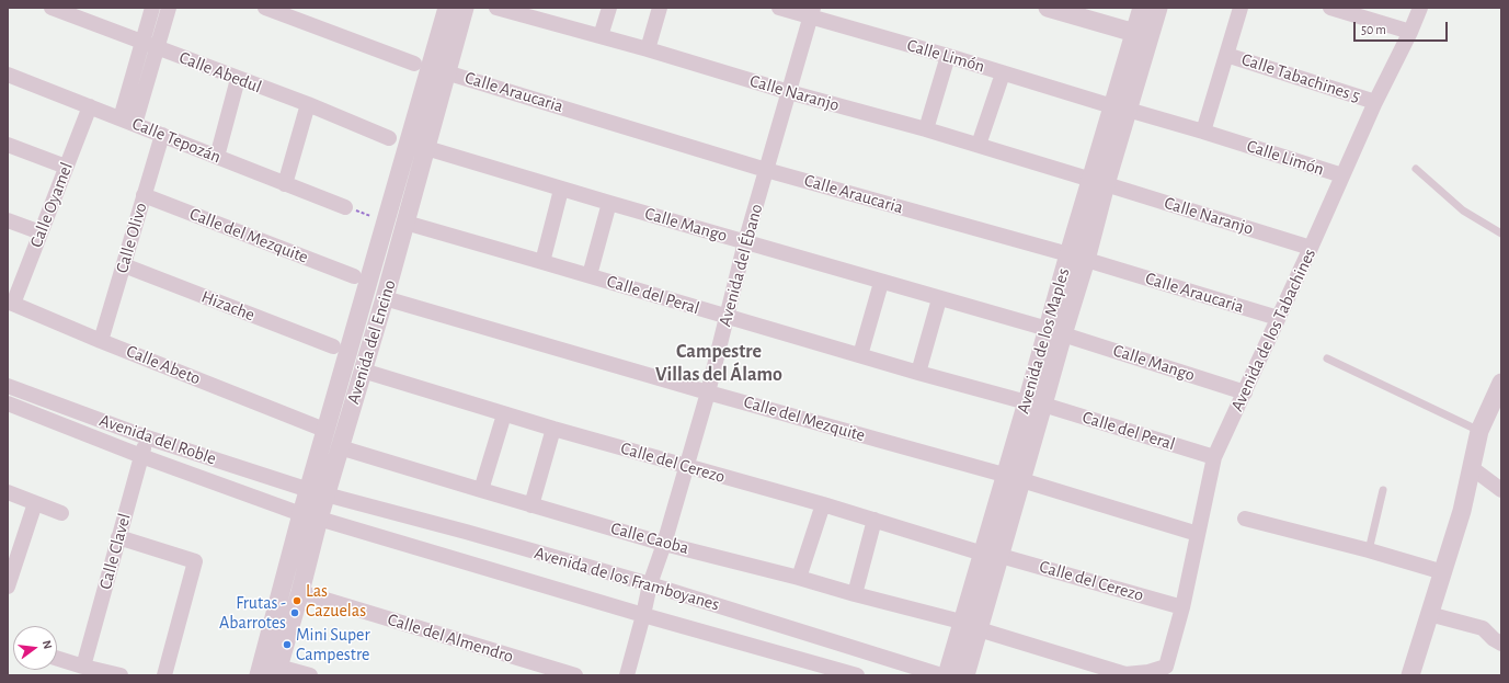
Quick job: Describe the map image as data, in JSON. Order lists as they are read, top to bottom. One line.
{"streets":{"street":["Calle Limón","Calle Abedul","Calle Tabachines 5","Calle Araucaria","Calle Naranjo","Calle Tepozán","Calle Oyamel","Calle Mango","Calle del Mezquite","Calle Olivo","Avenida del Ébano","Calle del Peral","Hizache","Avenida de los Tabachines","Avenida de los Maples","Avenida del Encino","Calle Abeto","Avenida del Roble","Calle del Cerezo","Calle Caoba","Calle Clavel","Avenida de los Framboyanes","Calle del Almendro"]},"crossings":[["Calle Limón","Avenida del Ébano"],["Calle Limón","Avenida de los Tabachines"],["Calle Limón","Avenida de los Maples"],["Calle Tabachines 5","Avenida de los Tabachines"],["Calle Araucaria","Avenida del Ébano"],["Calle Araucaria","Avenida de los Tabachines"],["Calle Araucaria","Avenida de los Maples"],["Calle Araucaria","Avenida del Encino"],["Calle Naranjo","Avenida del Ébano"],["Calle Naranjo","Avenida de los Tabachines"],["Calle Naranjo","Avenida de los Maples"],["Calle Tepozán","Calle Oyamel"],["Calle Tepozán","Calle Olivo"],["Calle Oyamel","Calle Abeto"],["Calle Mango","Avenida del Ébano"],["Calle Mango","Avenida de los Tabachines"],["Calle Mango","Avenida de los Maples"],["Calle Mango","Avenida del Encino"],["Calle del Mezquite","Calle Olivo"],["Calle del Mezquite","Avenida del Ébano"],["Calle del Mezquite","Avenida de los Tabachines"],["Calle del Mezquite","Avenida de los Maples"],["Calle del Mezquite","Avenida del Encino"],["Calle Olivo","Hizache"],["Calle Olivo","Calle Abeto"],["Avenida del Ébano","Calle del Peral"],["Avenida del Ébano","Calle del Cerezo"],["Avenida del Ébano","Calle Caoba"],["Avenida del Ébano","Avenida de los Framboyanes"],["Calle del Peral","Avenida de los Tabachines"],["Calle del Peral","Avenida de los Maples"],["Calle del Peral","Avenida del Encino"],["Avenida de los Tabachines","Calle del Cerezo"],["Avenida de los Tabachines","Calle Caoba"],["Avenida de los Maples","Calle del Cerezo"],["Avenida de los Maples","Calle Caoba"],["Avenida del Encino","Avenida del Roble"],["Avenida del Encino","Calle del Cerezo"],["Avenida del Encino","Calle Caoba"],["Avenida del Encino","Avenida de los Framboyanes"],["Avenida del Encino","Calle del Almendro"],["Avenida del Roble","Calle Clavel"],["Avenida del Roble","Avenida de los Framboyanes"]],"districts":["Campestre Villas del Álamo"],"places":["Las Cazuelas","Frutas - Abarrotes","Mini Super Campestre"],"scale_bar":"50 m","north":"right"}
